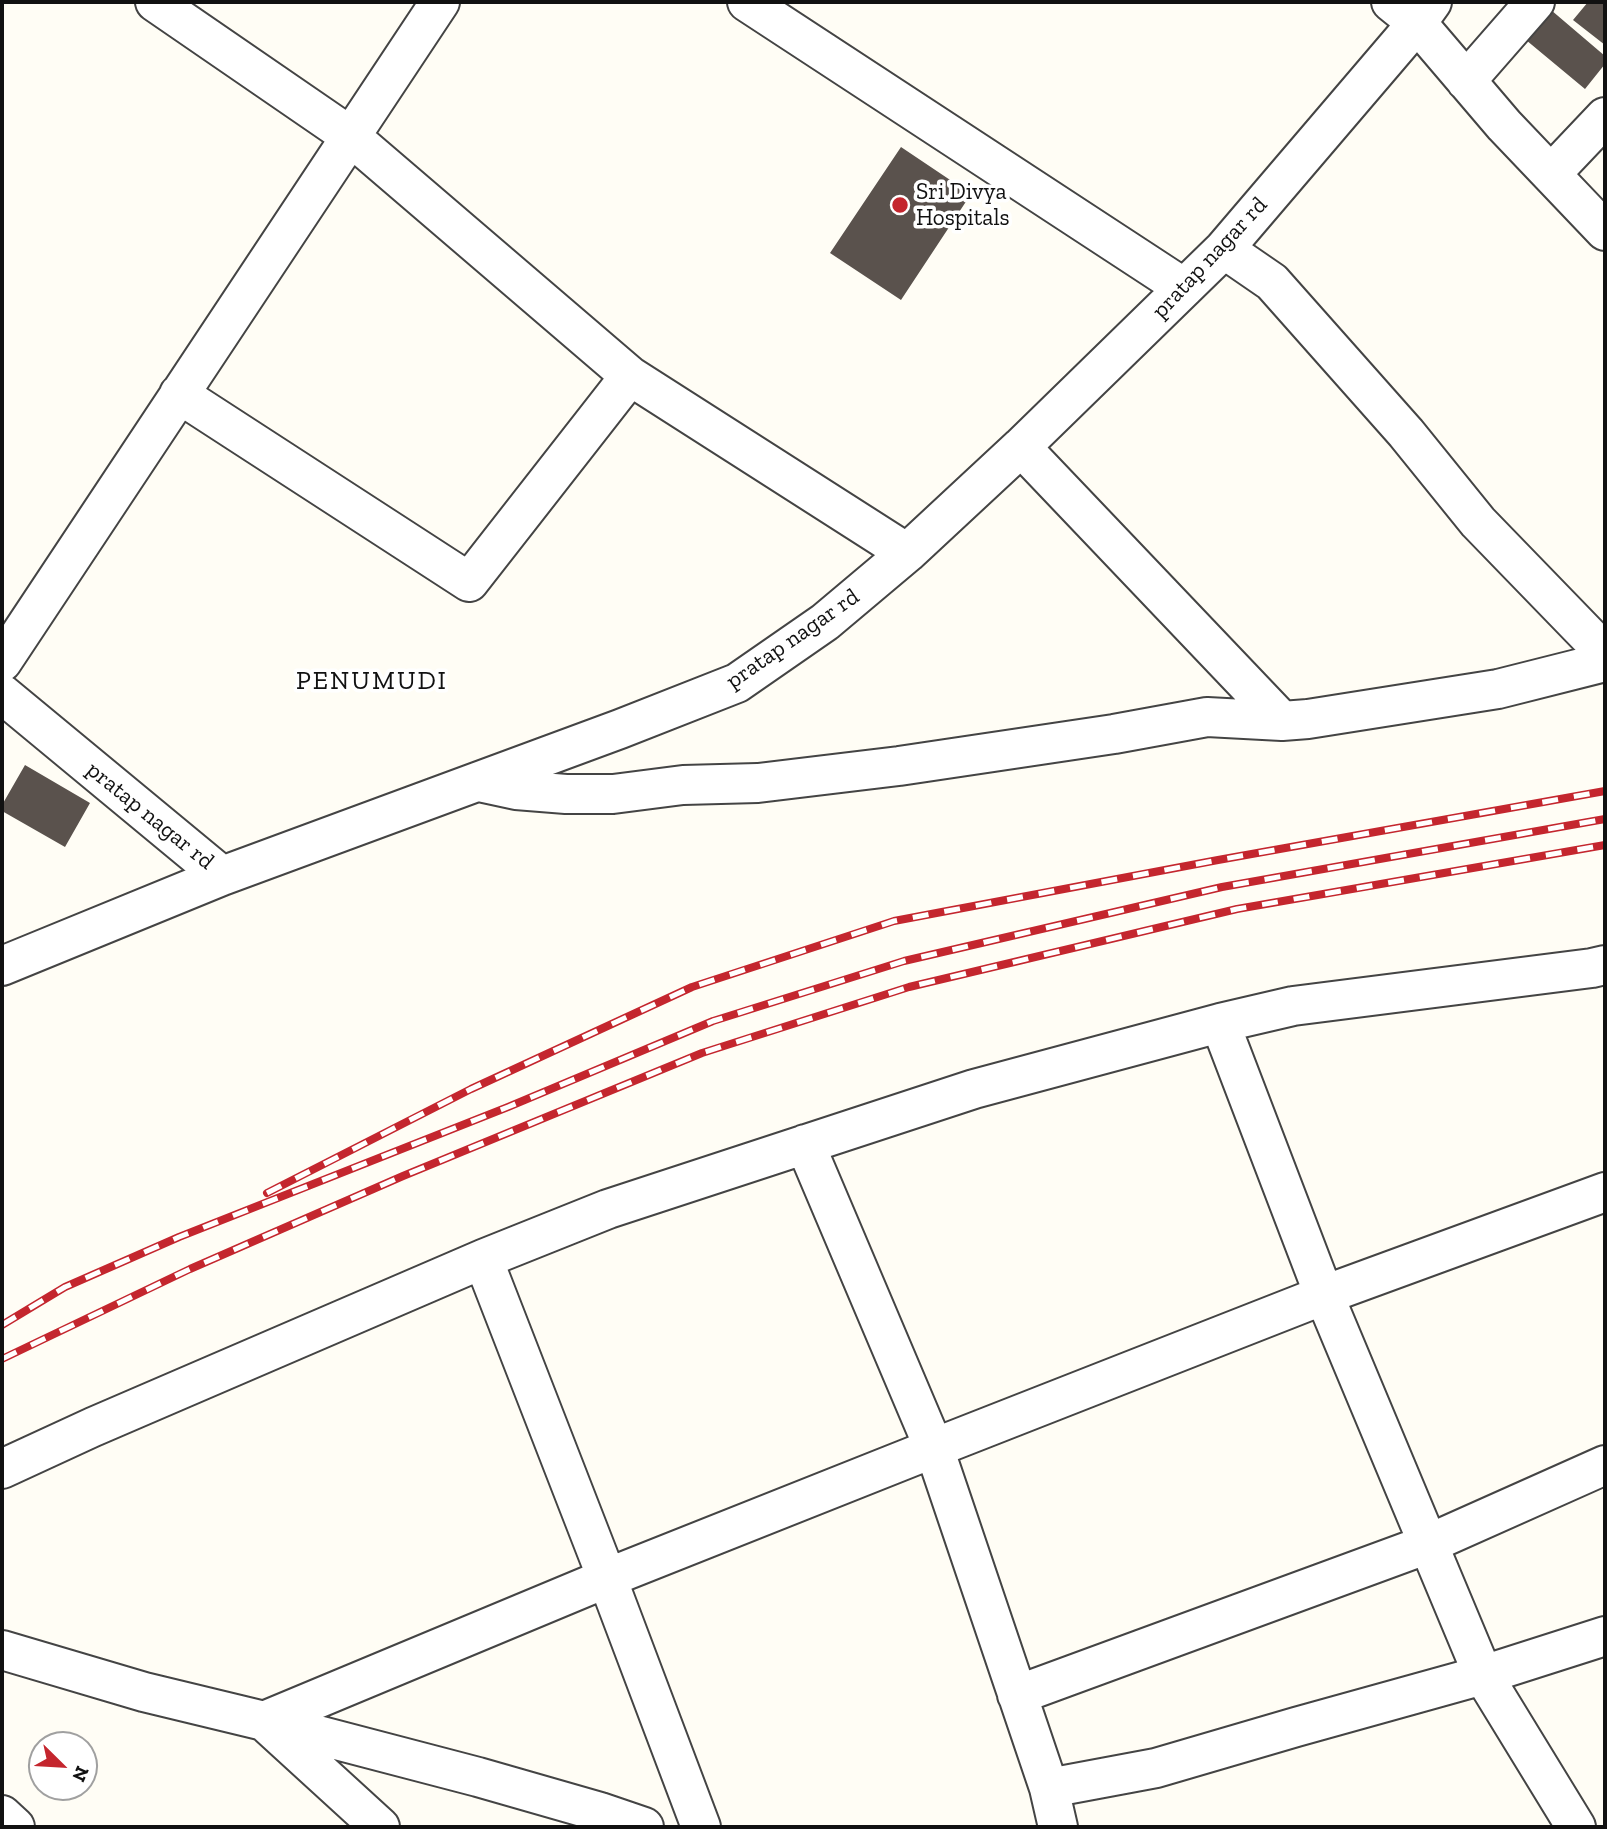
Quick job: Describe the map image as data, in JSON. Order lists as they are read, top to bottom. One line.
{"streets":{"street":["pratap nagar rd"]},"districts":["PENUMUDI"],"places":["Sri Divya Hospitals"],"north":"bottom right"}
